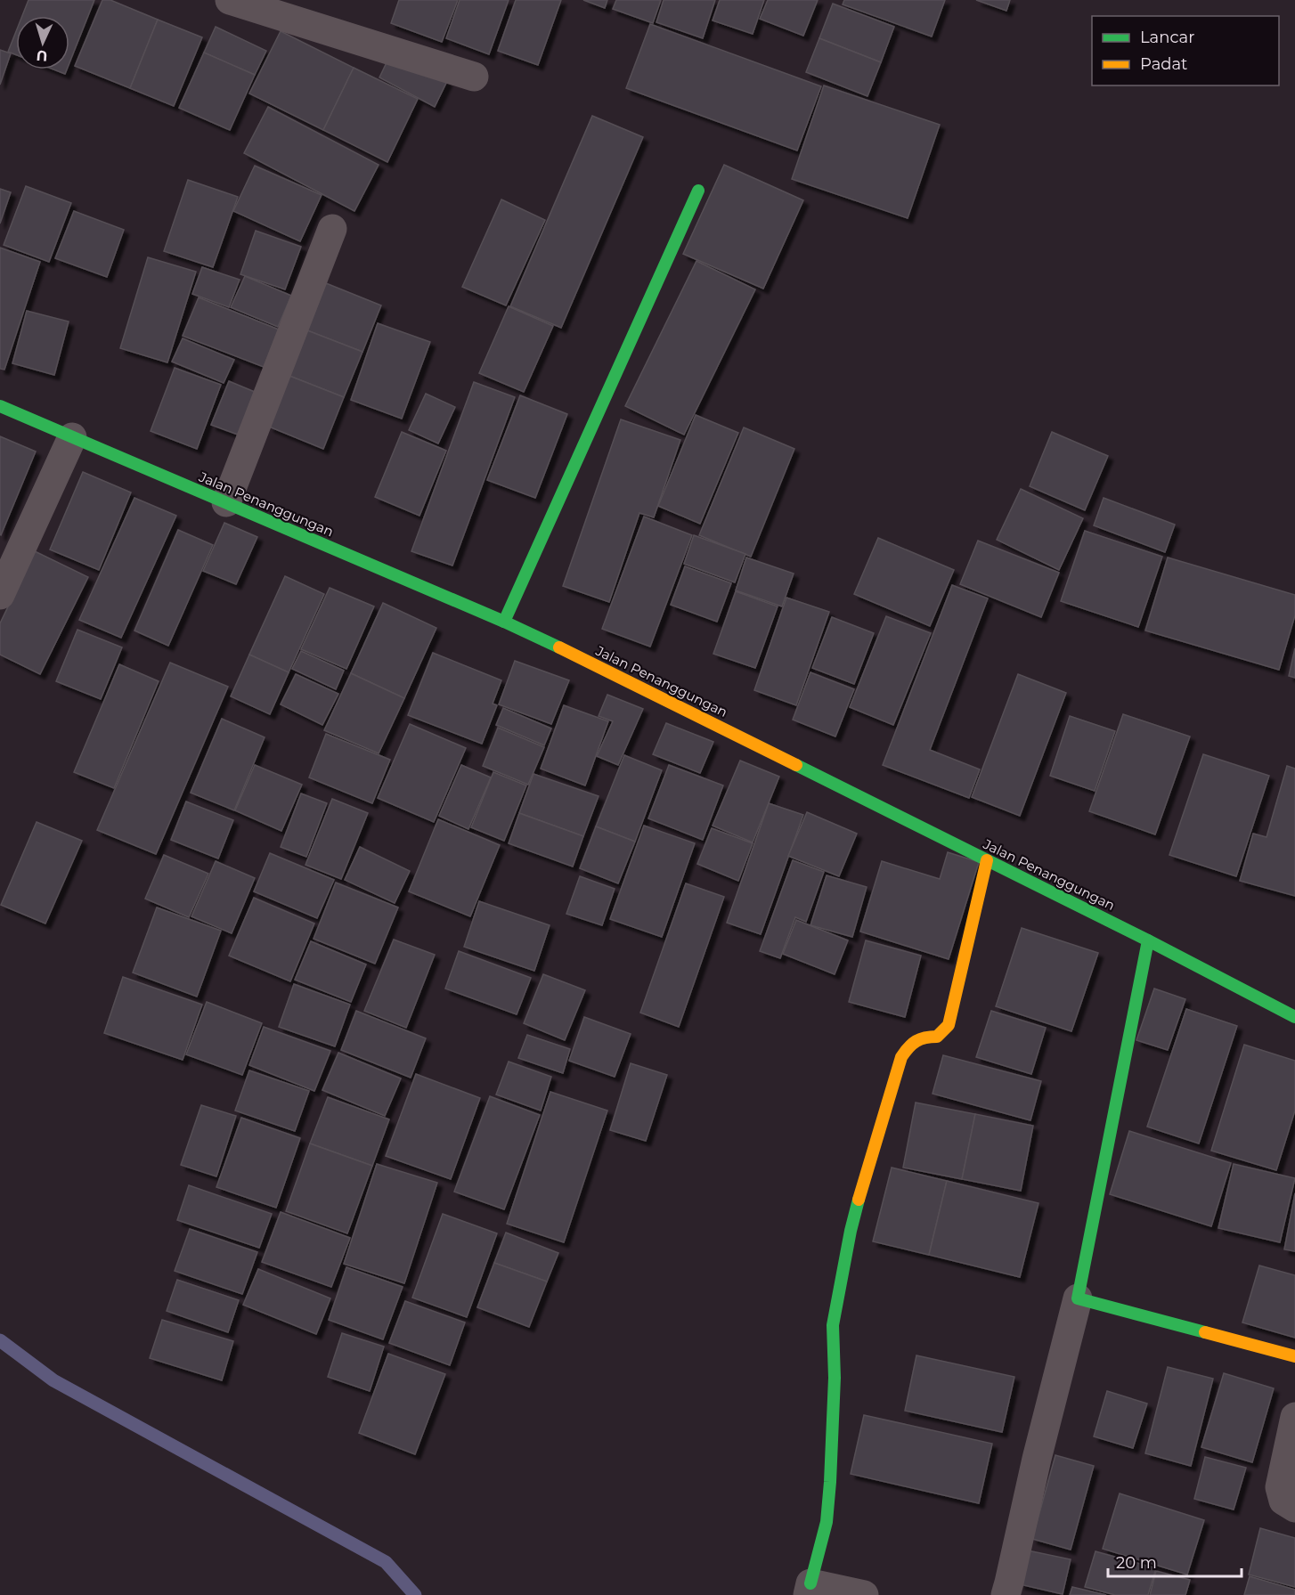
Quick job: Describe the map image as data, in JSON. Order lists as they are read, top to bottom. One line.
{"streets":{"street":["Jalan Penanggungan"]},"legend":["Lancar","Padat"],"scale_bar":"20 m","north":"bottom"}
